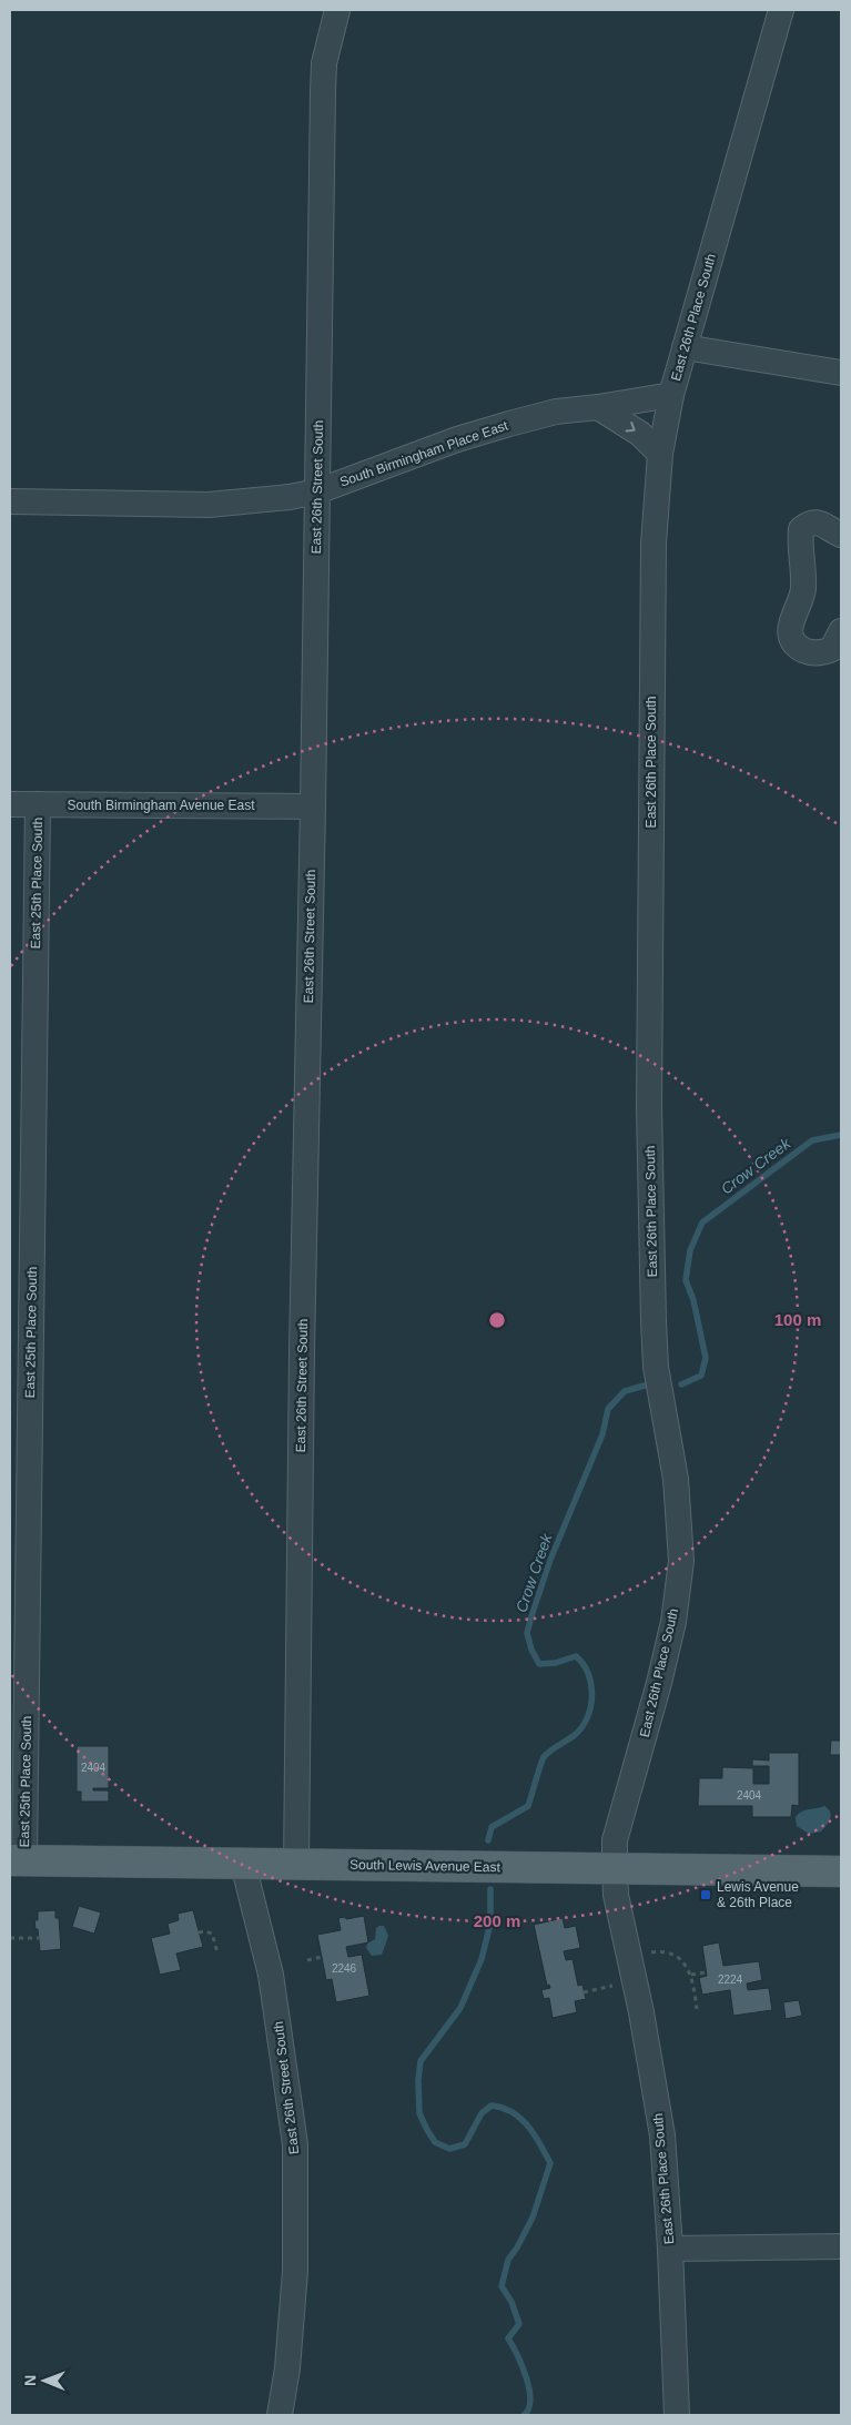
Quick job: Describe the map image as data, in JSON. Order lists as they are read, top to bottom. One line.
{"streets":{"main road":["South Lewis Avenue East"],"street":["East 26th Place South","South Birmingham Place East","East 26th Street South","South Birmingham Avenue East","East 25th Place South"]},"crossings":[["East 26th Place South","South Birmingham Place East"],["East 26th Place South","South Lewis Avenue East"],["South Birmingham Place East","East 26th Street South"],["East 26th Street South","South Birmingham Avenue East"],["East 26th Street South","South Lewis Avenue East"],["South Birmingham Avenue East","East 25th Place South"],["East 25th Place South","South Lewis Avenue East"]],"water":["Crow Creek"],"places":{"transit":["Lewis Avenue & 26th Place"]},"house_numbers":["2404","2404","2246","2224"],"north":"left","rings":["100 m","200 m"]}
